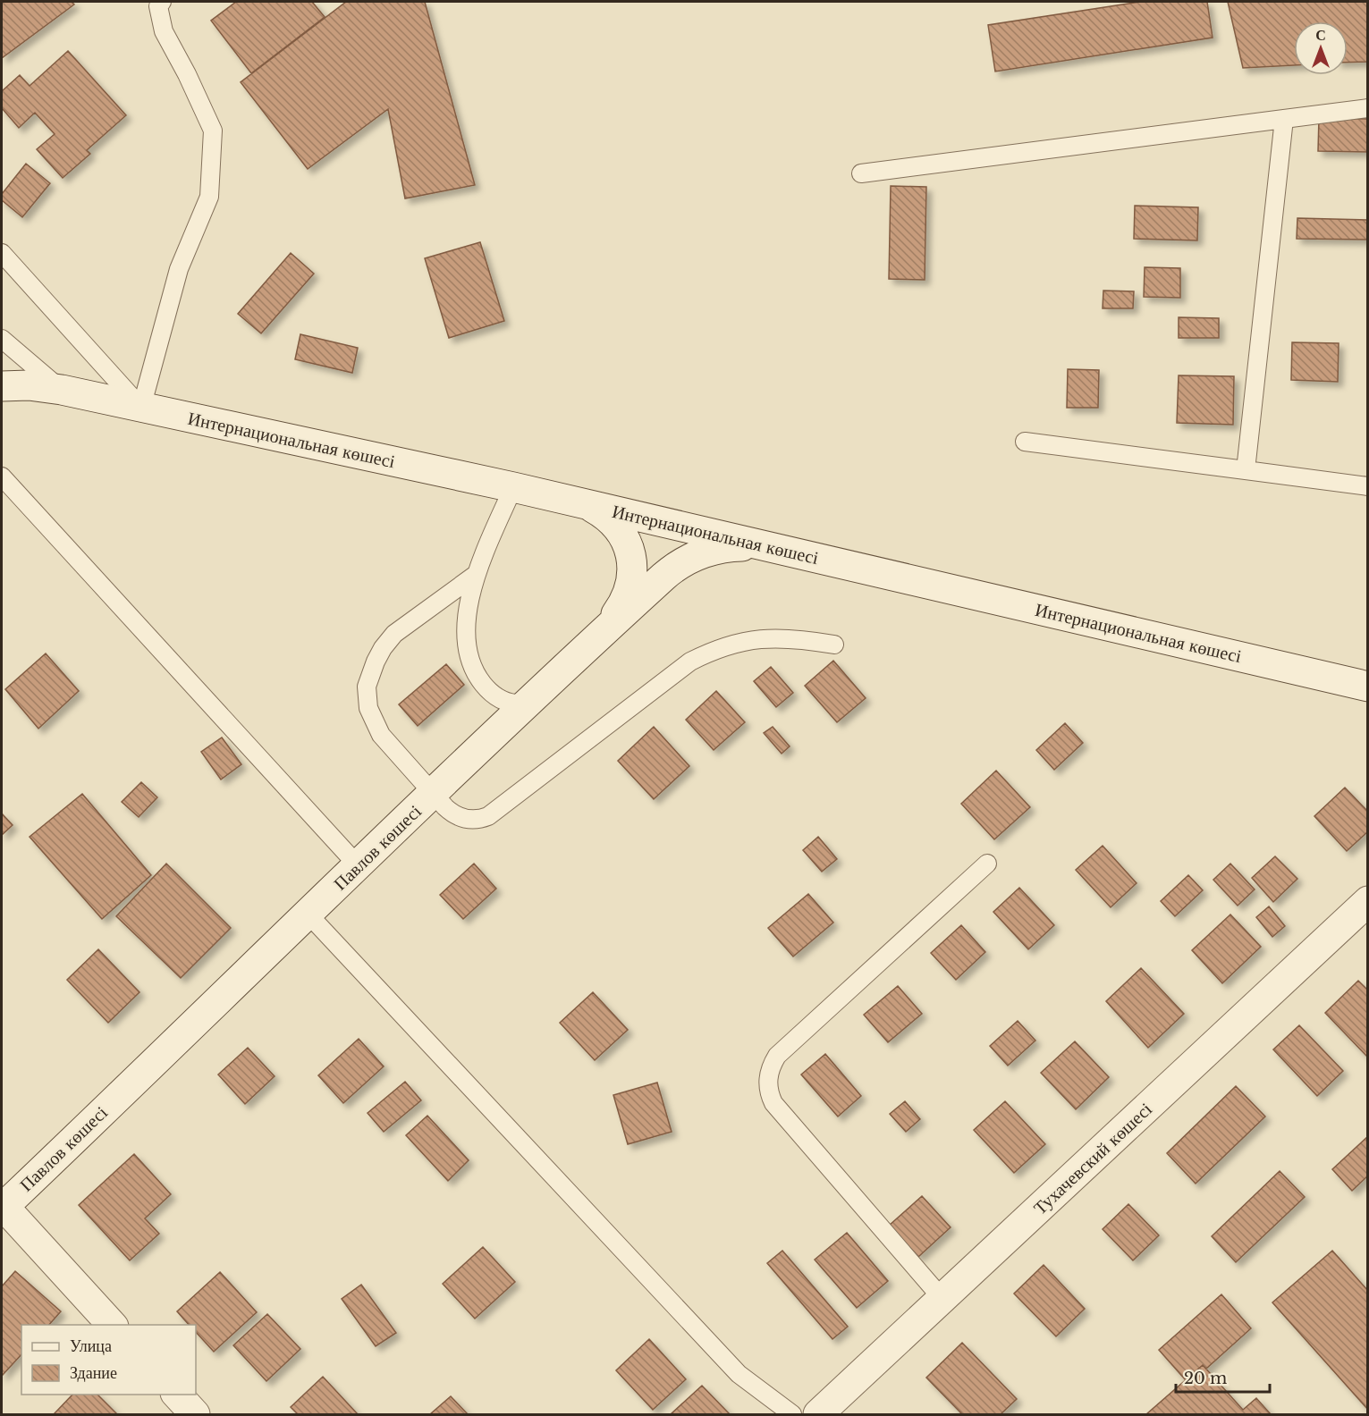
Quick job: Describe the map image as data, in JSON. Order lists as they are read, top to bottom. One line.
{"streets":{"street":["Интернациональная көшесі","Павлов көшесі","Тухачевский көшесі"]},"crossings":[["Интернациональная көшесі","Павлов көшесі"]],"legend":["Улица","Здание"],"scale_bar":"20 m","north":"top"}
